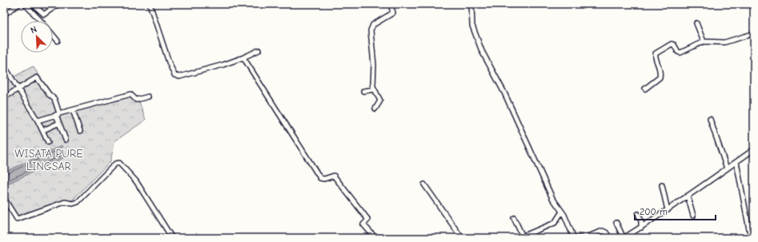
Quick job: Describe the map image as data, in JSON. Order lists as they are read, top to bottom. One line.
{"parks":["WISATA PURE LINGSAR"],"scale_bar":"200 m","north":"top left"}
